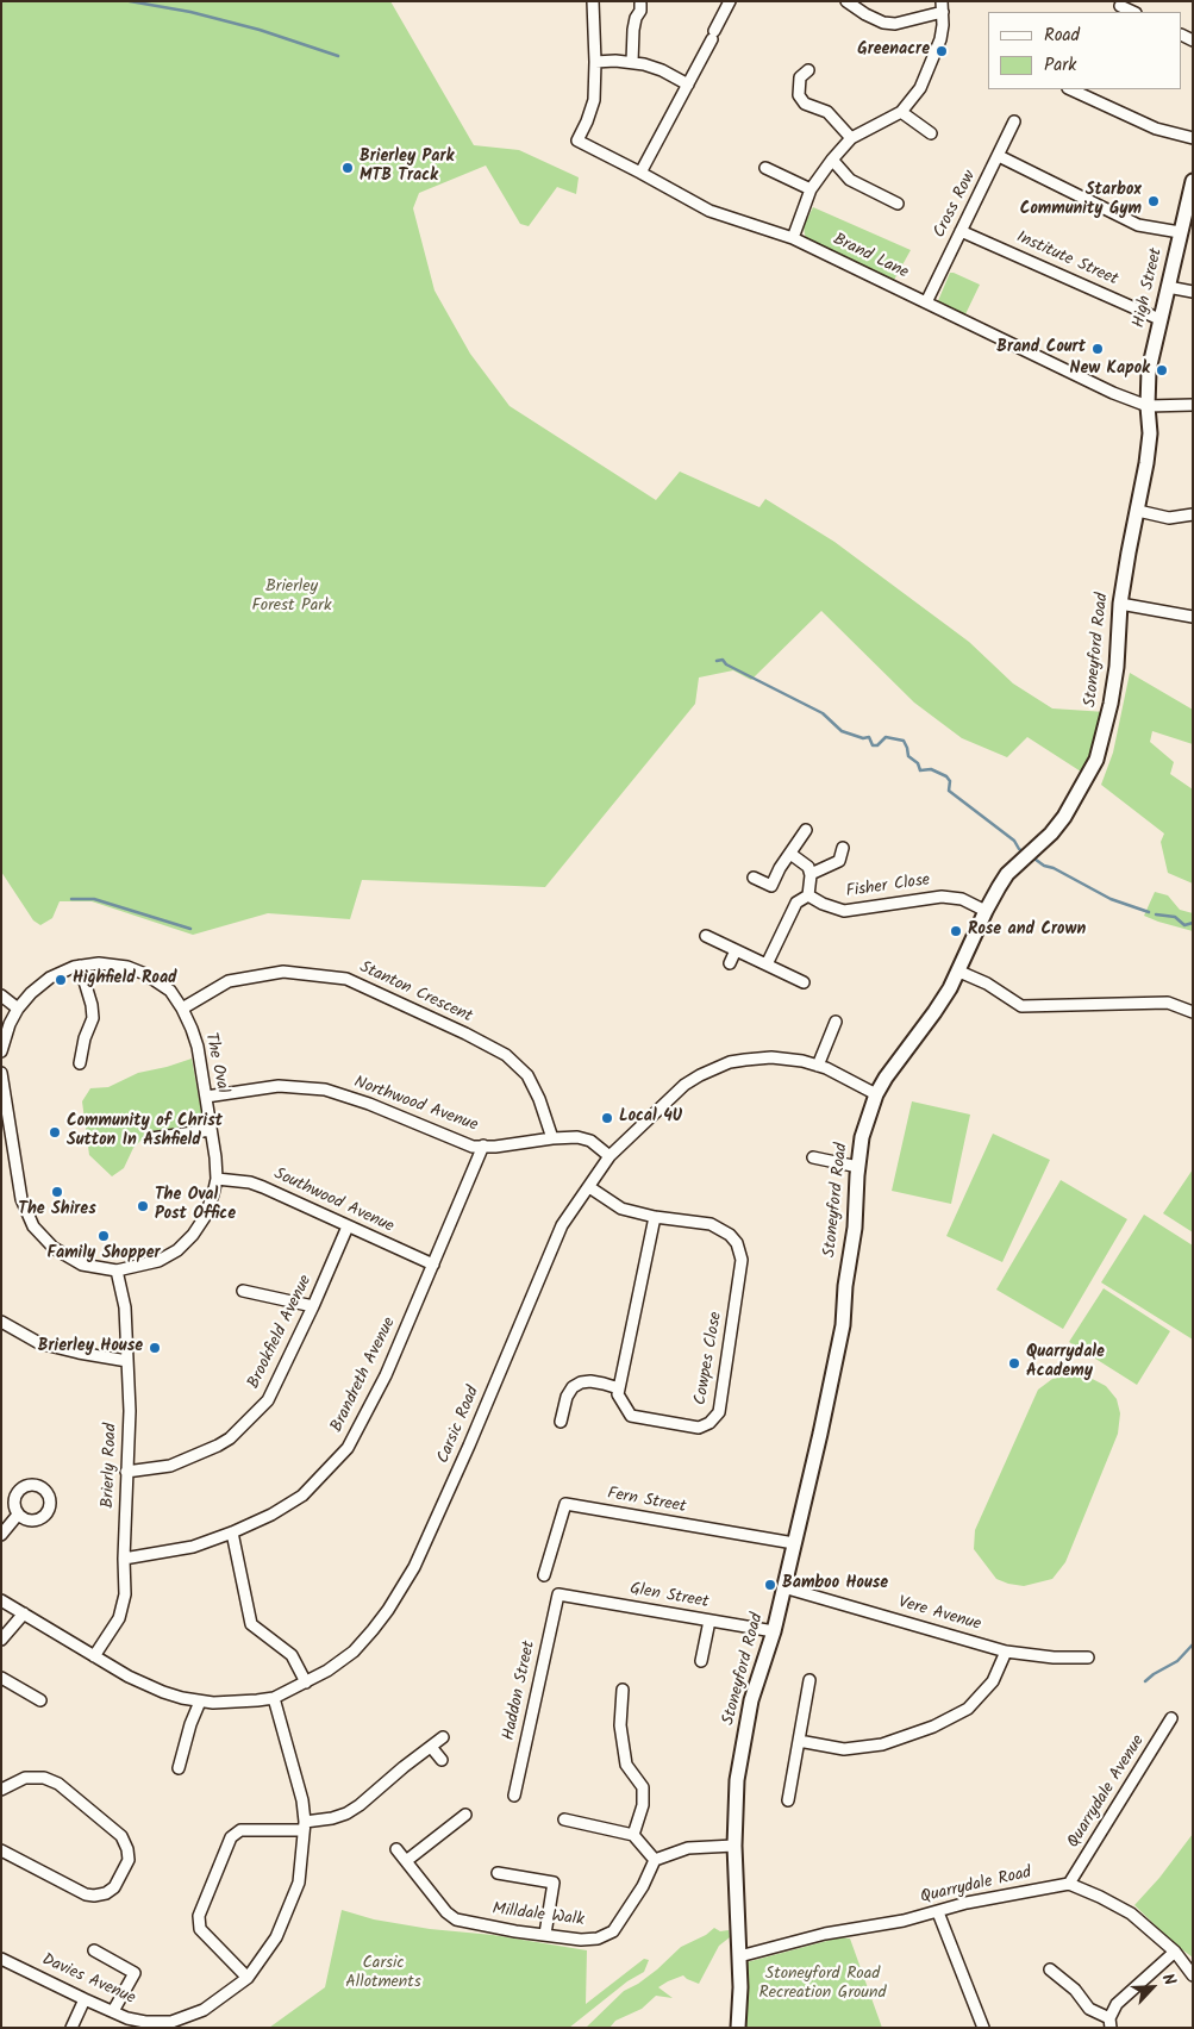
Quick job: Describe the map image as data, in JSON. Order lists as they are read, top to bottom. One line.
{"streets":{"main road":["High Street","Stoneyford Road"],"street":["Cross Row","Brand Lane","Institute Street","Fisher Close","Stanton Crescent","The Oval","Northwood Avenue","Southwood Avenue","Brookfield Avenue","Cowpes Close","Brandreth Avenue","Carsic Road","Brierly Road","Fern Street","Glen Street","Vere Avenue","Haddon Street","Quarrydale Avenue","Quarrydale Road","Milldale Walk","Davies Avenue"]},"crossings":[["Cross Row","Brand Lane"],["Cross Row","Institute Street"],["Brand Lane","High Street"],["Brand Lane","Stoneyford Road"],["Institute Street","High Street"],["High Street","Stoneyford Road"],["Stoneyford Road","Fisher Close"],["Stoneyford Road","Carsic Road"],["Stoneyford Road","Fern Street"],["Stoneyford Road","Glen Street"],["Stoneyford Road","Vere Avenue"],["Stoneyford Road","Quarrydale Road"],["Stanton Crescent","The Oval"],["Stanton Crescent","Northwood Avenue"],["The Oval","Northwood Avenue"],["The Oval","Southwood Avenue"],["The Oval","Brierly Road"],["Northwood Avenue","Brandreth Avenue"],["Northwood Avenue","Carsic Road"],["Southwood Avenue","Brookfield Avenue"],["Southwood Avenue","Brandreth Avenue"],["Brookfield Avenue","Brierly Road"],["Cowpes Close","Carsic Road"],["Brandreth Avenue","Brierly Road"],["Carsic Road","Brierly Road"],["Carsic Road","Davies Avenue"],["Glen Street","Haddon Street"],["Quarrydale Avenue","Quarrydale Road"]],"parks":["Brierley Forest Park","Carsic Allotments","Stoneyford Road Recreation Ground"],"places":["Greenacre","Brierley Park MTB Track","Starbox Community Gym","Brand Court","New Kapok","Rose and Crown","Highfield Road","Local 4U","Community of Christ Sutton In Ashfield","The Shires","The Oval Post Office","Family Shopper","Brierley House","Quarrydale Academy","Bamboo House"],"legend":["Road","Park"],"north":"top right"}
